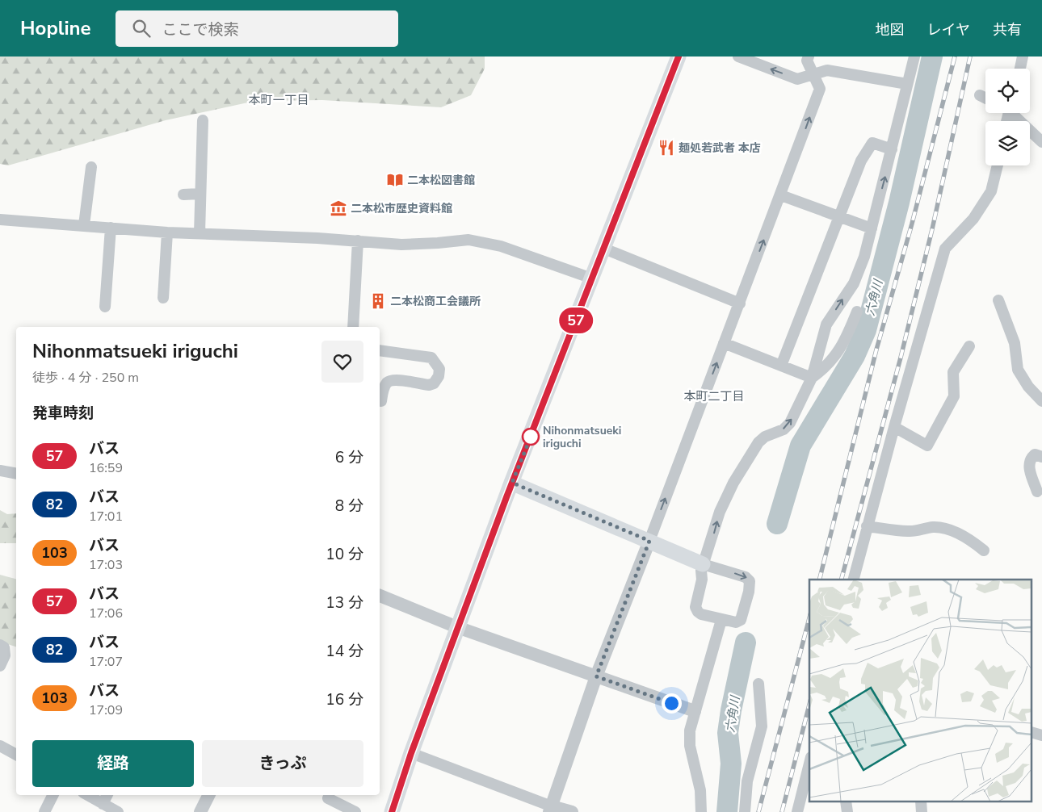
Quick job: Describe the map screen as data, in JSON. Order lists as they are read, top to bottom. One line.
{"districts":["本町一丁目","本町二丁目"],"water":["六角川"],"places":{"restaurant":["麺処若武者 本店"],"library":["二本松図書館"],"museum":["二本松市歴史資料館"],"building":["二本松商工会議所"],"other":["Nihonmatsueki iriguchi"]},"lines":["bus line 57"],"page":{"header":"Hopline","search":"ここで検索","nav":["地図","レイヤ","共有"],"on_map":"57","heading":[["Nihonmatsueki iriguchi","徒歩 · 4 分 · 250 m"],"発車時刻"],"list":[{"mark":"57","name":"バス","note":"16:59","value":"6 分"},{"mark":"82","name":"バス","note":"17:01","value":"8 分"},{"mark":"103","name":"バス","note":"17:03","value":"10 分"},{"mark":"57","name":"バス","note":"17:06","value":"13 分"},{"mark":"82","name":"バス","note":"17:07","value":"14 分"},{"mark":"103","name":"バス","note":"17:09","value":"16 分"}],"buttons":["経路","きっぷ"]}}
